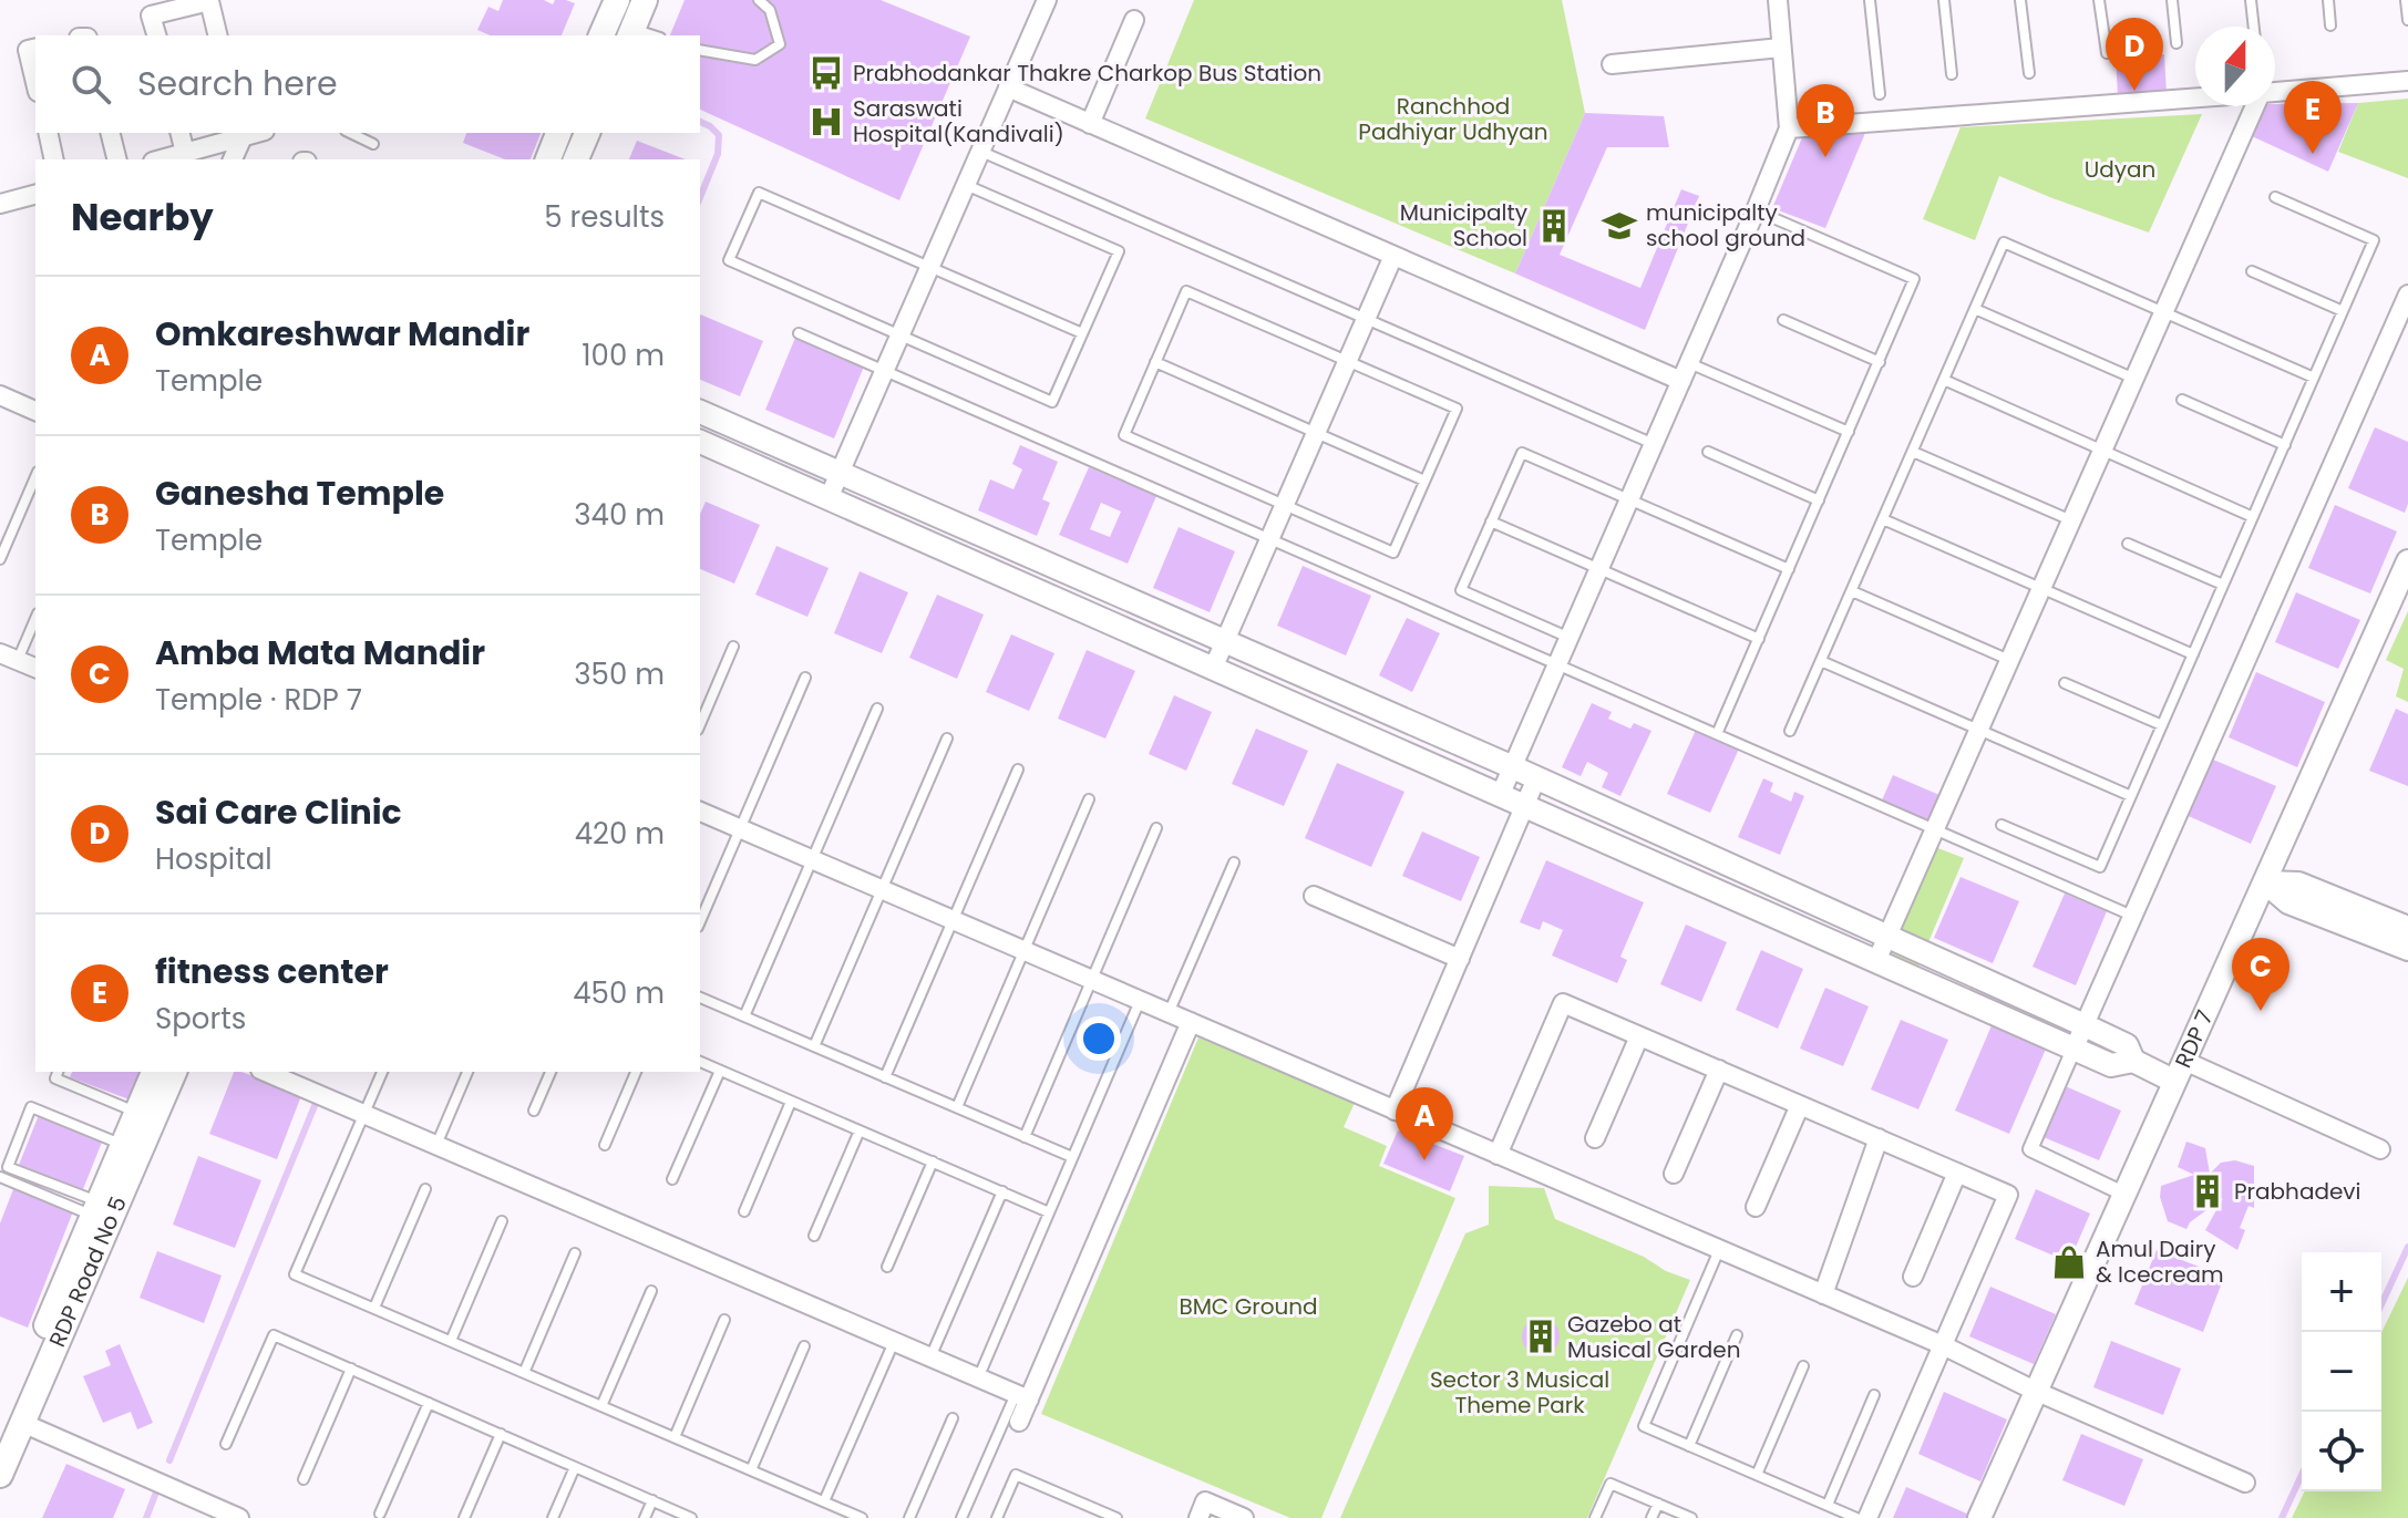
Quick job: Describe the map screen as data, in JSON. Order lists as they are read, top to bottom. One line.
{"streets":{"main road":["RDP Road No 5"],"street":["RDP 7"]},"parks":["Ranchhod Padhiyar Udhyan","Udyan","BMC Ground","Sector 3 Musical Theme Park"],"places":{"bus stop":["Prabhodankar Thakre Charkop Bus Station"],"hospital":["Saraswati Hospital(Kandivali)"],"building":["Municipalty School","Prabhadevi","Gazebo at Musical Garden"],"school or university":["municipalty school ground"],"shop":["Amul Dairy & Icecream"]},"north":"top","page":{"pins":["D","E","B","C","A"],"search":"Search here","heading":["Nearby","5 results"],"list":[{"mark":"A","name":"Omkareshwar Mandir","note":"Temple","value":"100 m"},{"mark":"B","name":"Ganesha Temple","note":"Temple","value":"340 m"},{"mark":"C","name":"Amba Mata Mandir","note":"Temple · RDP 7","value":"350 m"},{"mark":"D","name":"Sai Care Clinic","note":"Hospital","value":"420 m"},{"mark":"E","name":"fitness center","note":"Sports","value":"450 m"}],"map_buttons":["+","−"]}}
